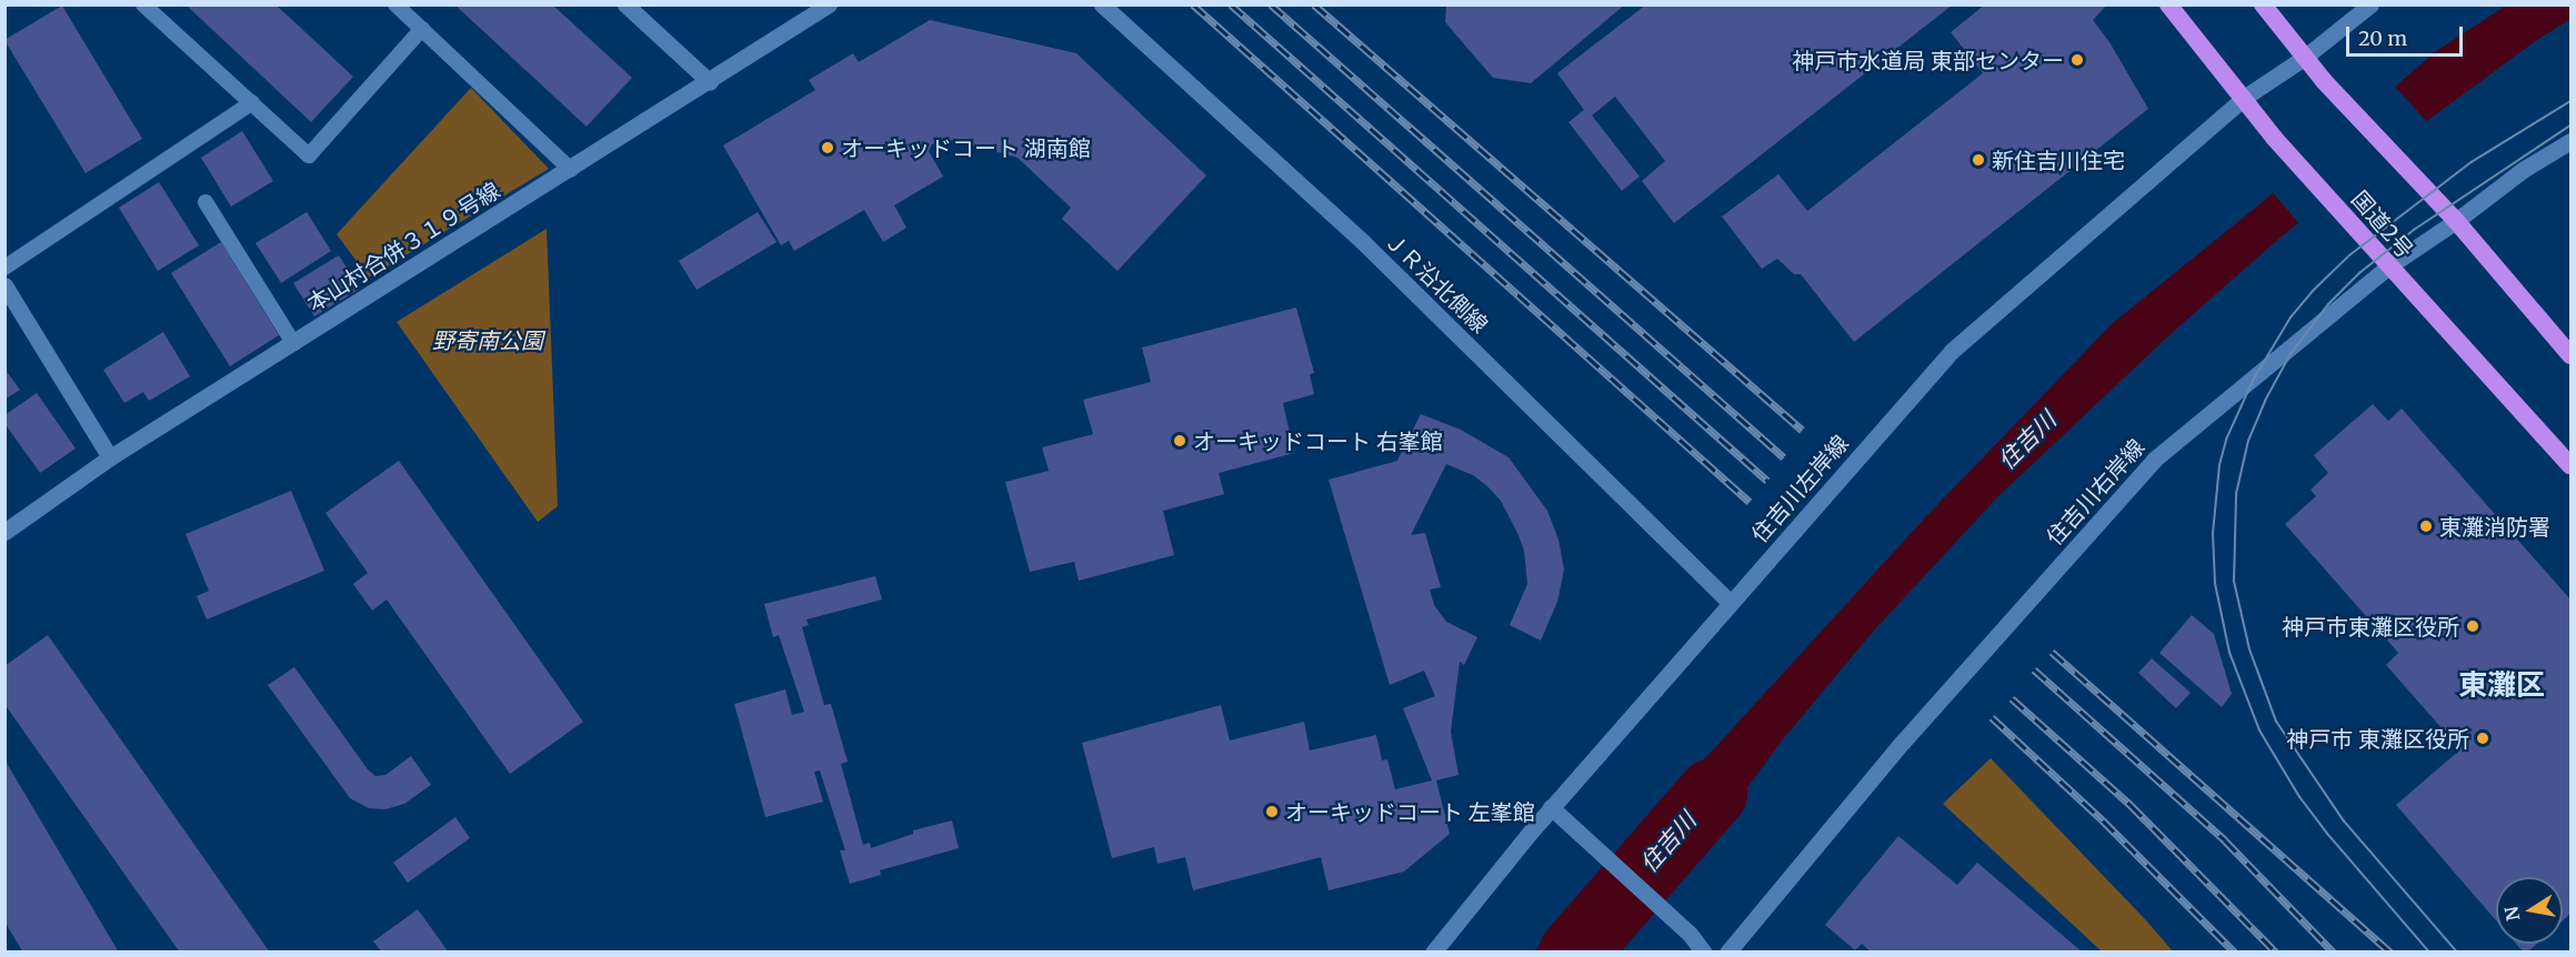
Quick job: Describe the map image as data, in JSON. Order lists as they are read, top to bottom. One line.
{"streets":{"highway":["国道2号"],"street":["本山村合併３１９号線","ＪＲ沿北側線","住吉川左岸線","住吉川右岸線"]},"crossings":[["国道2号","住吉川左岸線"],["国道2号","住吉川右岸線"],["ＪＲ沿北側線","住吉川左岸線"]],"districts":["東灘区"],"water":["住吉川"],"parks":["野寄南公園"],"places":["神戸市水道局 東部センター","オーキッドコート 湖南館","新住吉川住宅","オーキッドコート 右峯館","東灘消防署","神戸市東灘区役所","神戸市 東灘区役所","オーキッドコート 左峯館"],"scale_bar":"20 m","north":"left"}
